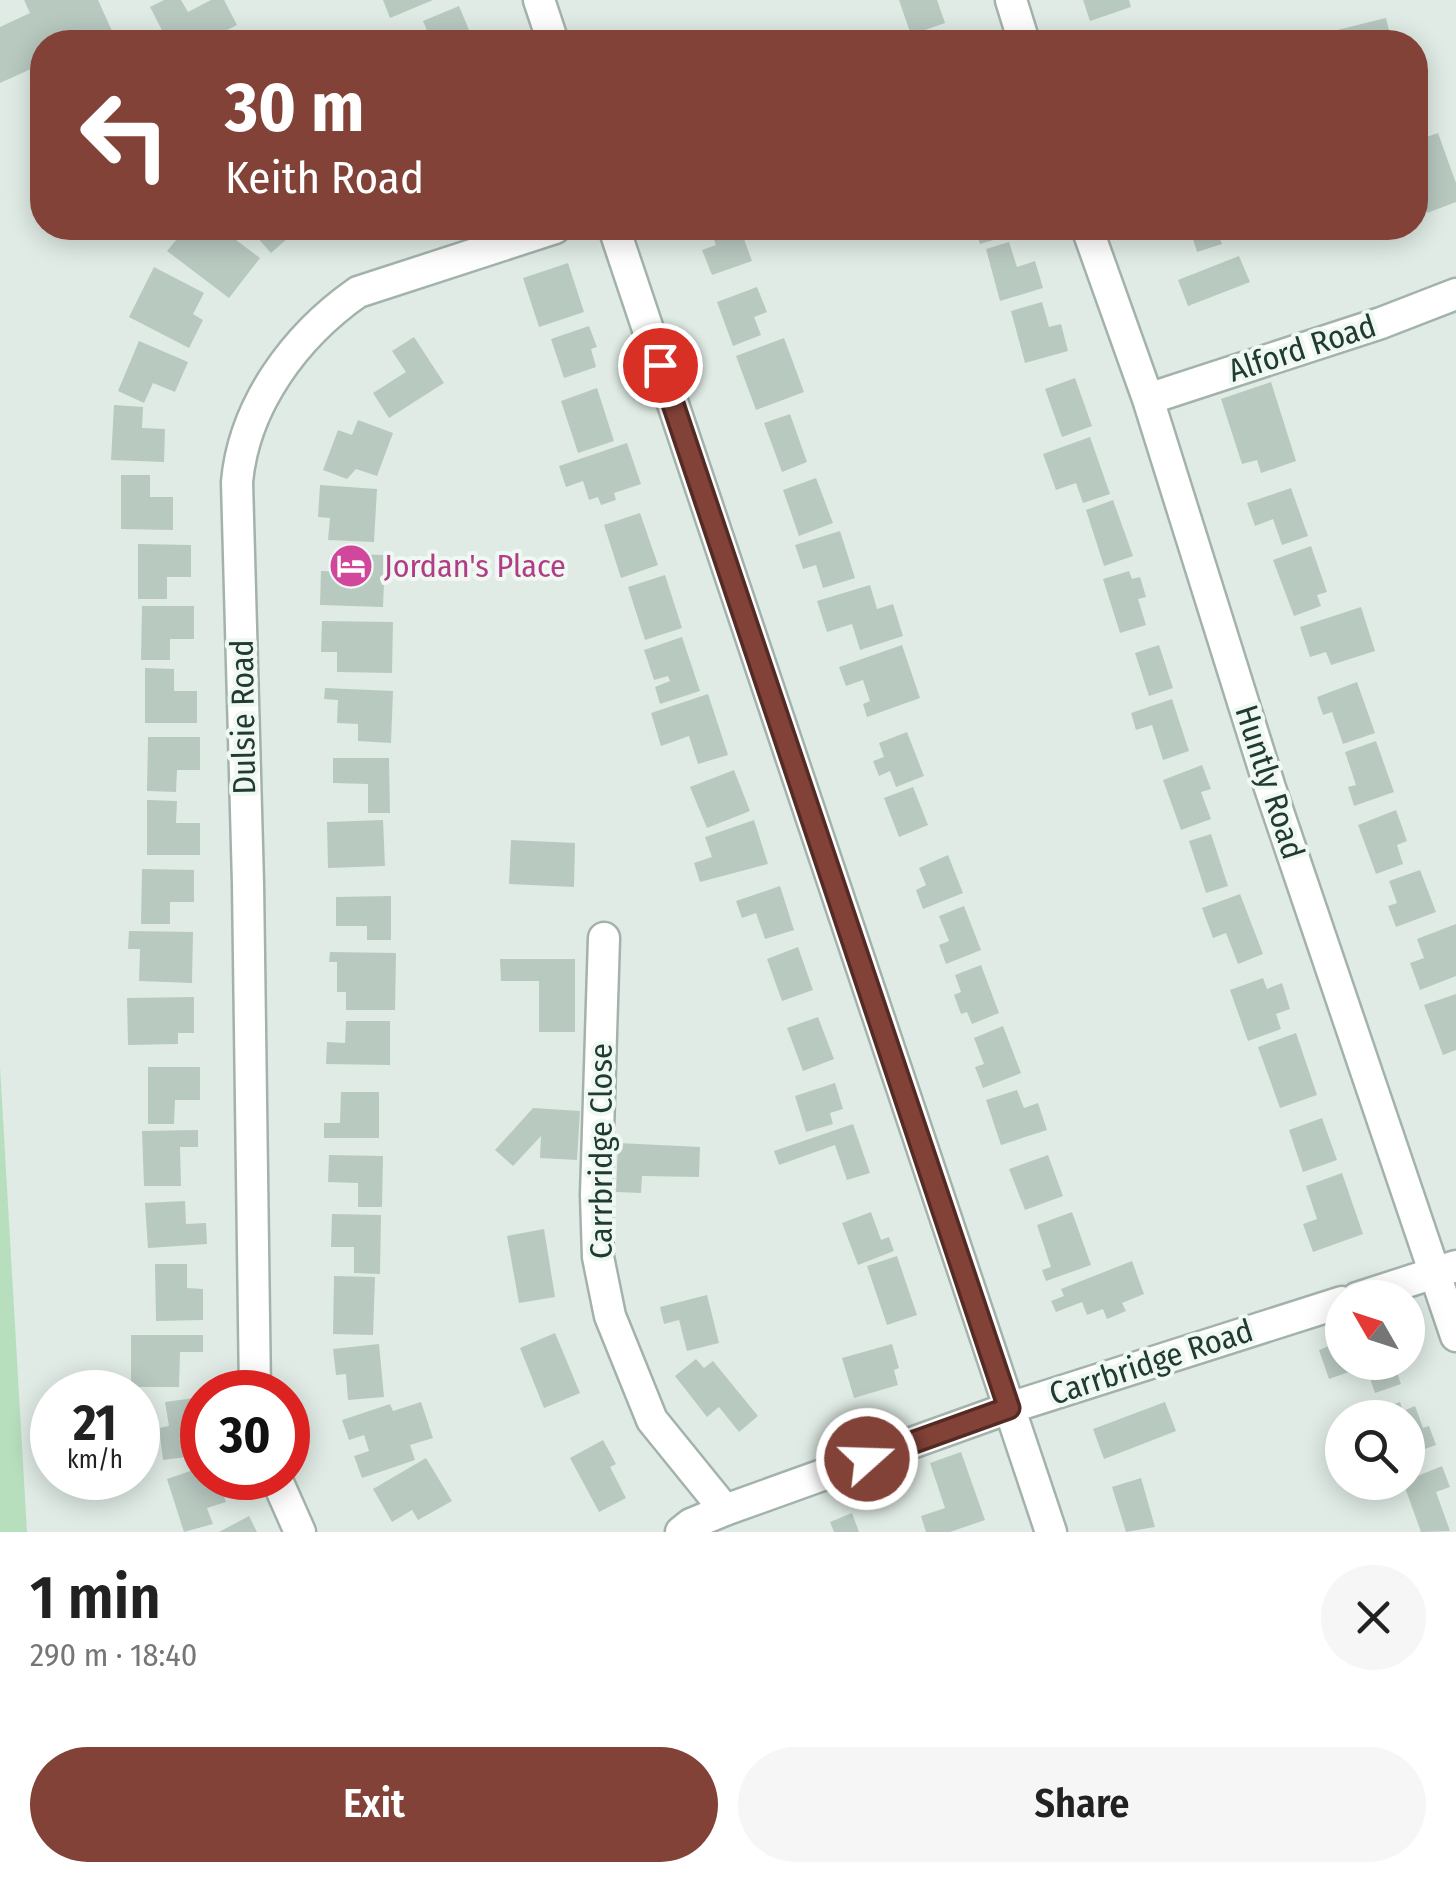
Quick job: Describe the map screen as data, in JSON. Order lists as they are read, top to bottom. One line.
{"streets":{"street":["Alford Road","Dulsie Road","Huntly Road","Carrbridge Close","Carrbridge Road"]},"crossings":[["Alford Road","Huntly Road"],["Carrbridge Close","Carrbridge Road"]],"places":{"hotel":["Jordan's Place"]},"north":"top left","page":{"turn":["30 m","Keith Road"],"speed":"21 km/h","limit":"30","heading":["1 min","290 m · 18:40"],"buttons":["Exit","Share"]}}
